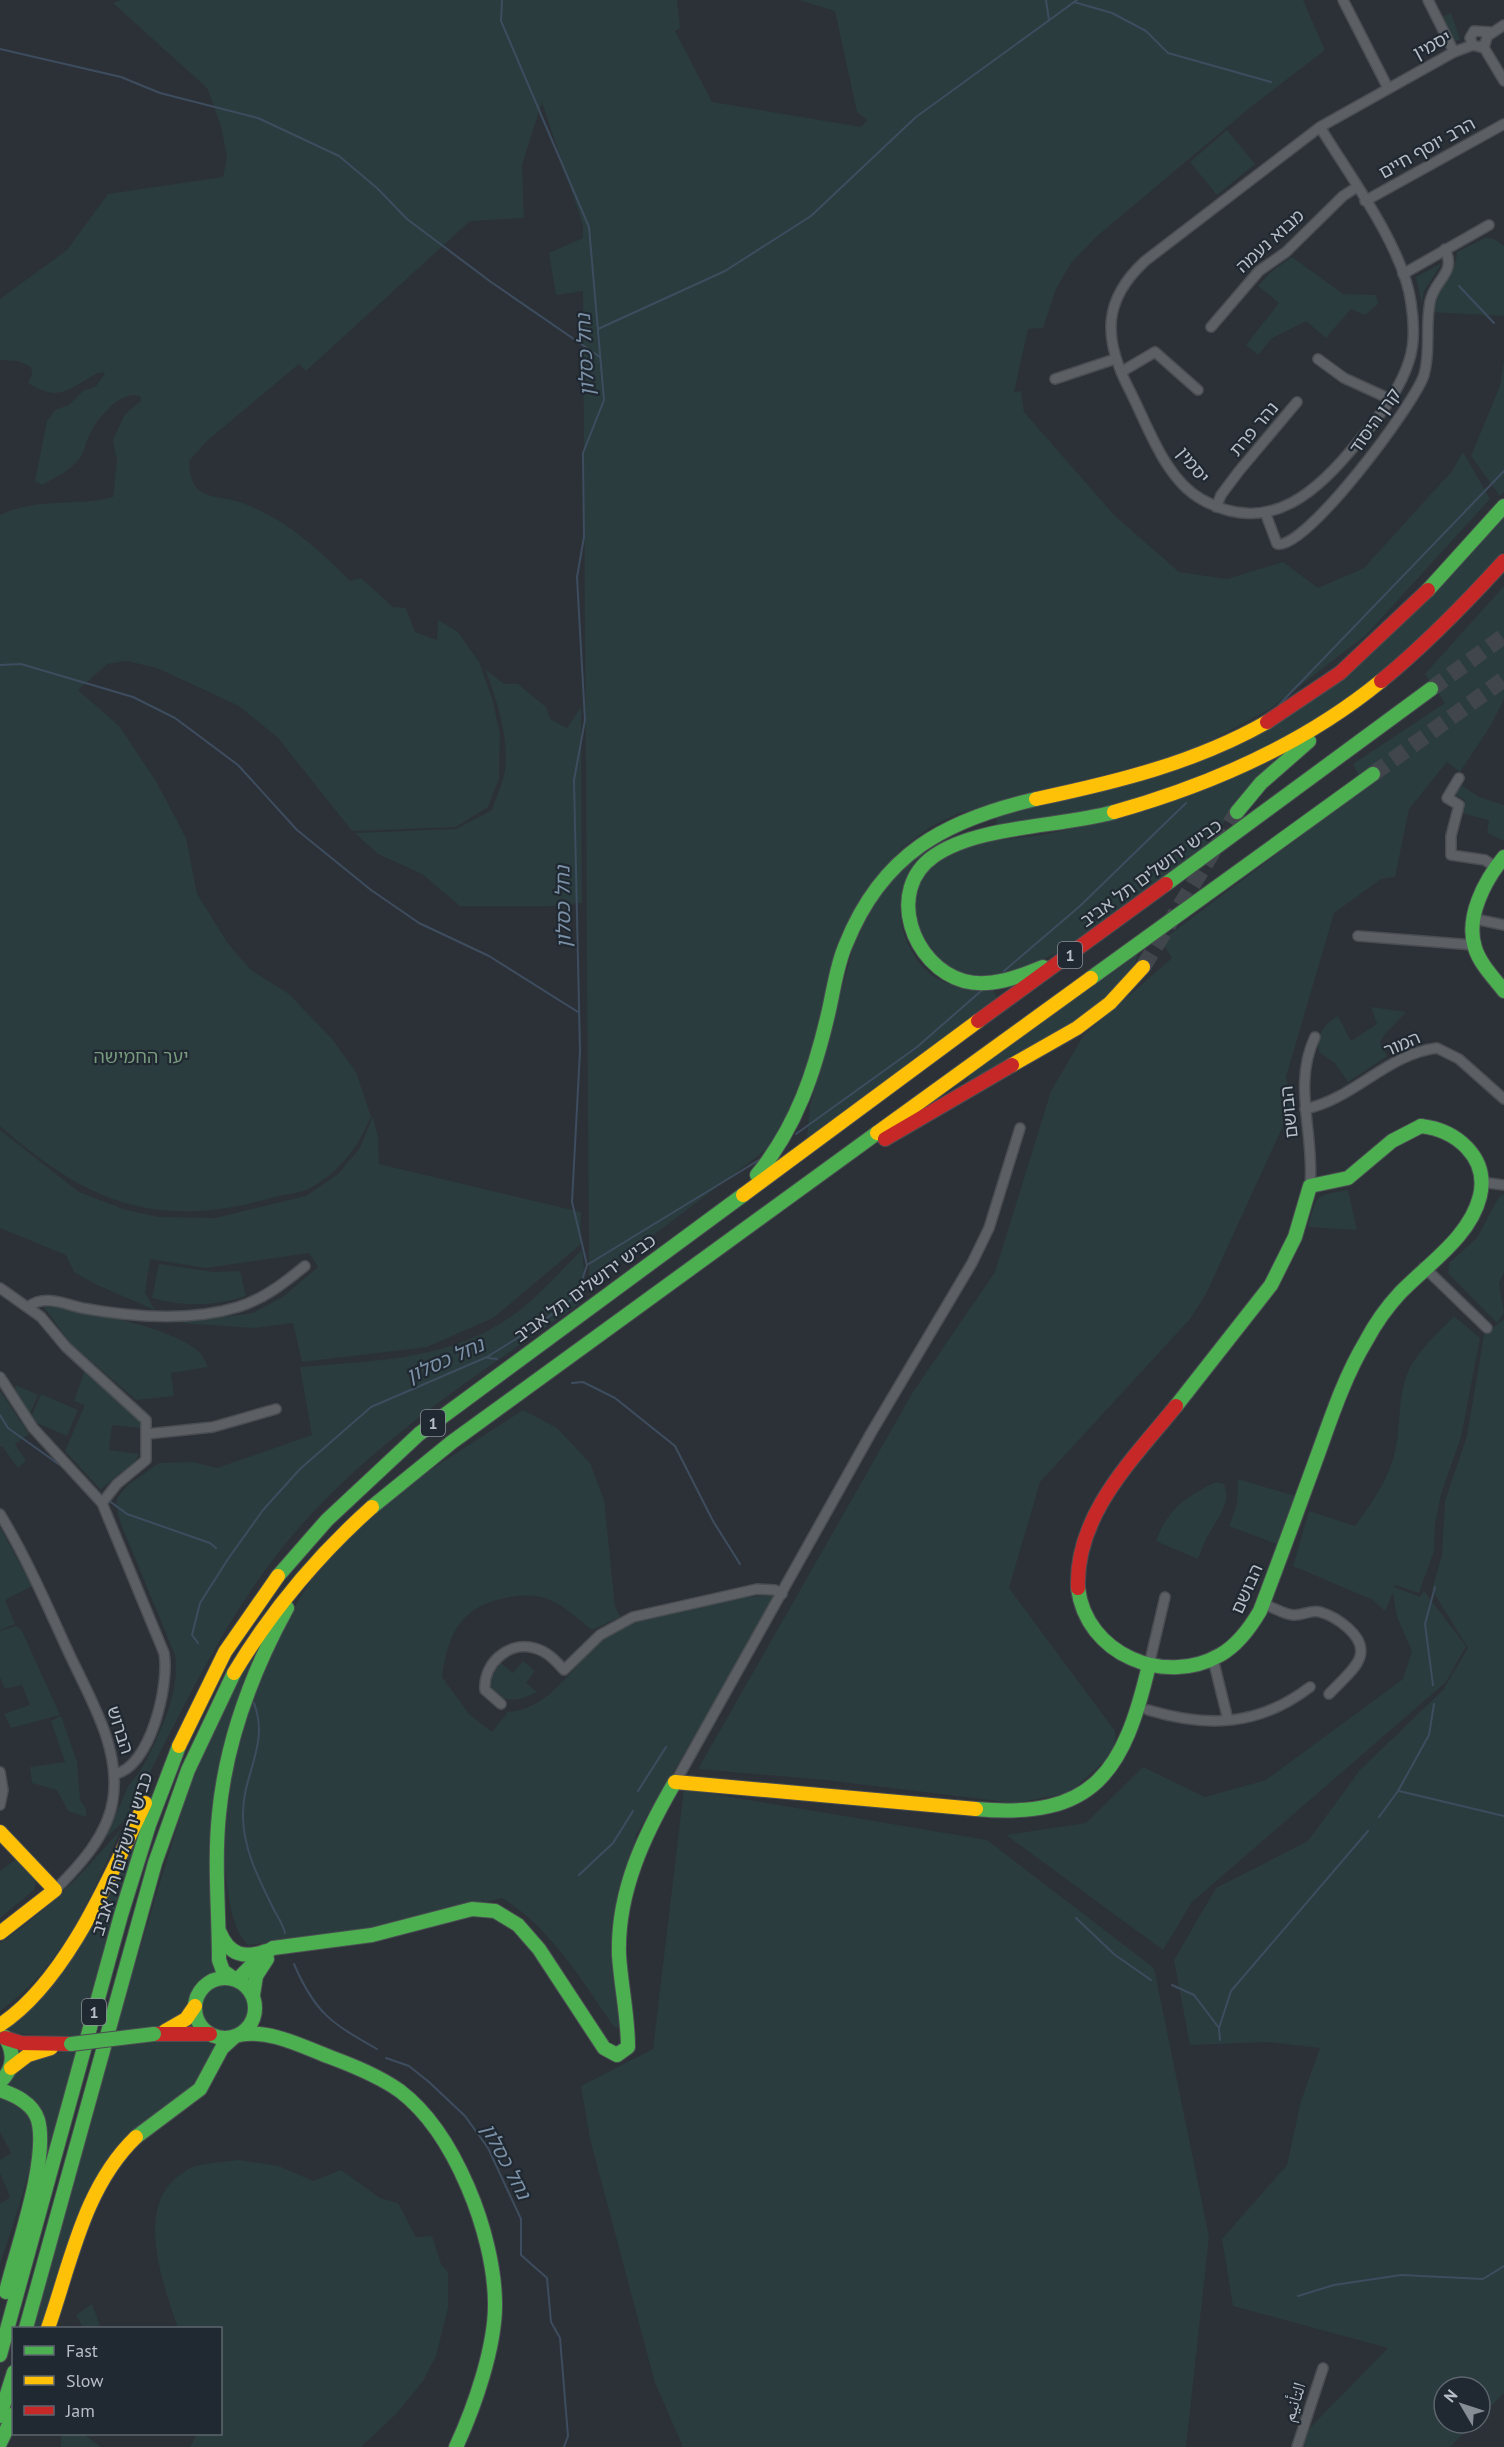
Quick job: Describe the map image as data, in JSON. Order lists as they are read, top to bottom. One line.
{"streets":{"main road":["כביש ירושלים תל אביב","1","הבושם","הברוש"],"street":["יסמין","הרב יוסף חיים","מבוא נעמה","קרן היסוד","נהר פרת","המור","التأنيم"]},"crossings":[["יסמין","הרב יוסף חיים"],["יסמין","מבוא נעמה"],["יסמין","קרן היסוד"],["יסמין","נהר פרת"],["המור","הבושם"]],"water":["נחל כסלון"],"parks":["יער החמישה"],"legend":["Fast","Slow","Jam"],"north":"top left"}
